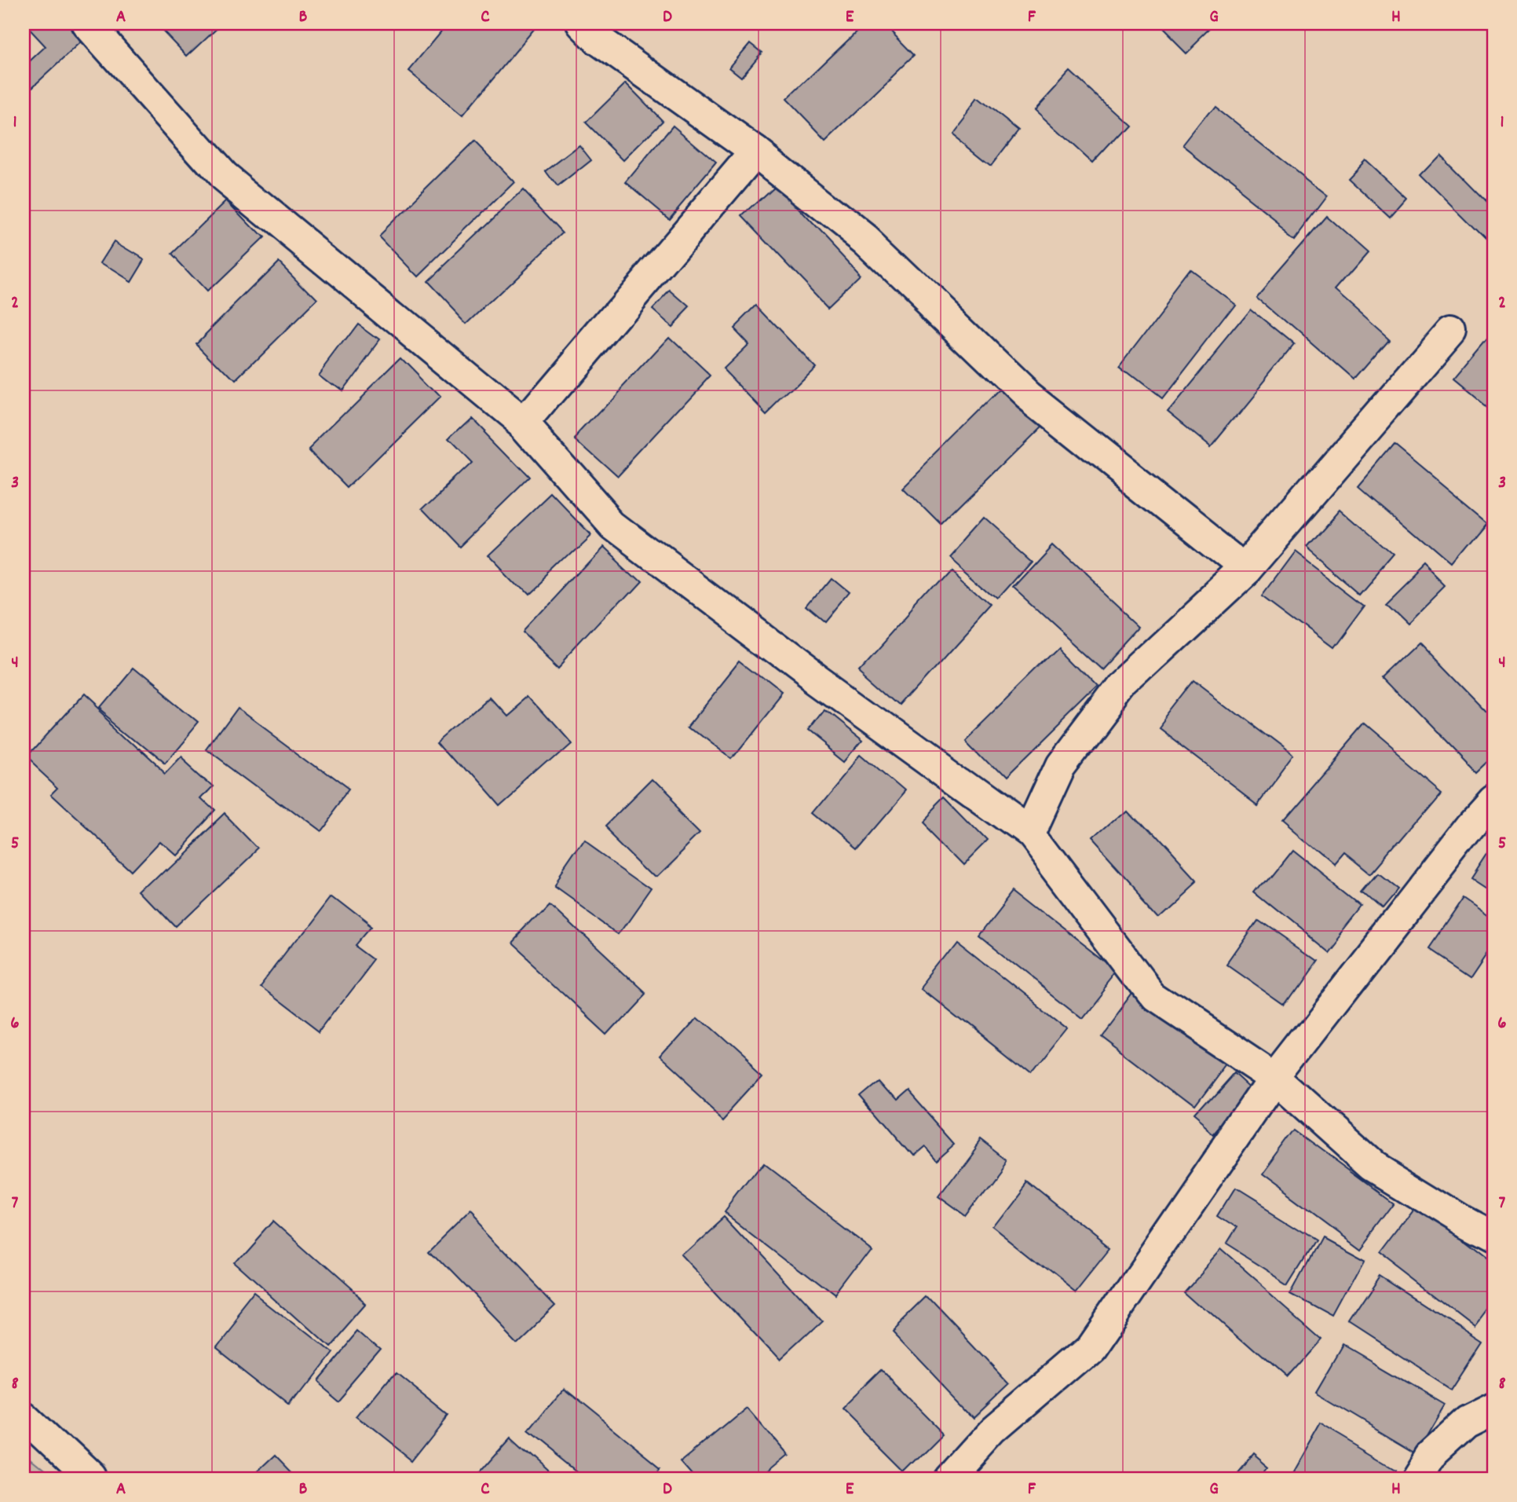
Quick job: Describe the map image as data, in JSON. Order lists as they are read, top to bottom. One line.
{"grid":{"columns":["A","B","C","D","E","F","G","H"],"rows":["1","2","3","4","5","6","7","8"]}}
